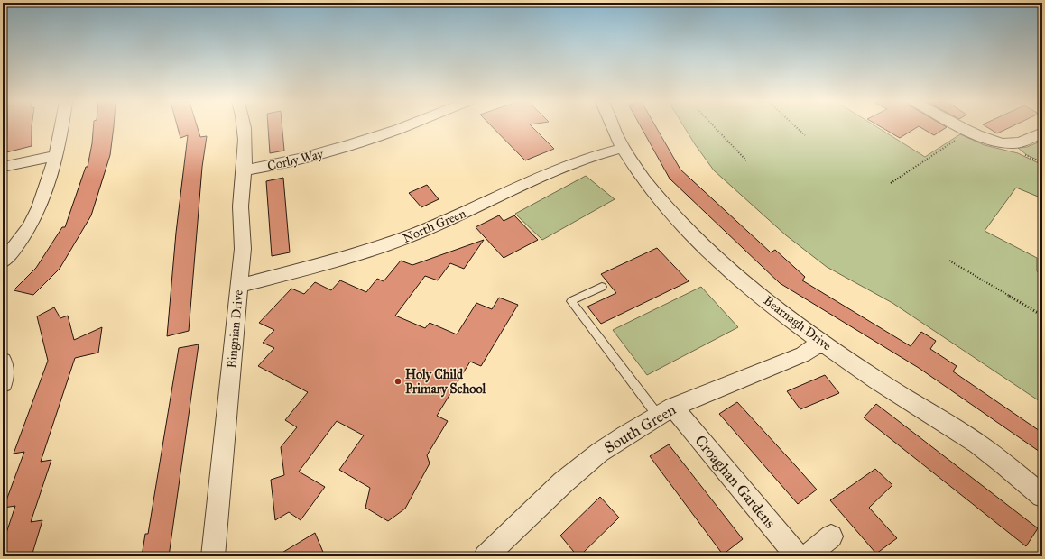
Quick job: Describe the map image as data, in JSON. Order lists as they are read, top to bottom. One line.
{"streets":{"street":["Corby Way","North Green","Bearnagh Drive","Bingnian Drive","South Green","Croaghan Gardens"]},"crossings":[["Corby Way","Bingnian Drive"],["North Green","Bearnagh Drive"],["North Green","Bingnian Drive"],["Bearnagh Drive","South Green"],["South Green","Croaghan Gardens"]],"places":["Holy Child Primary School"]}
